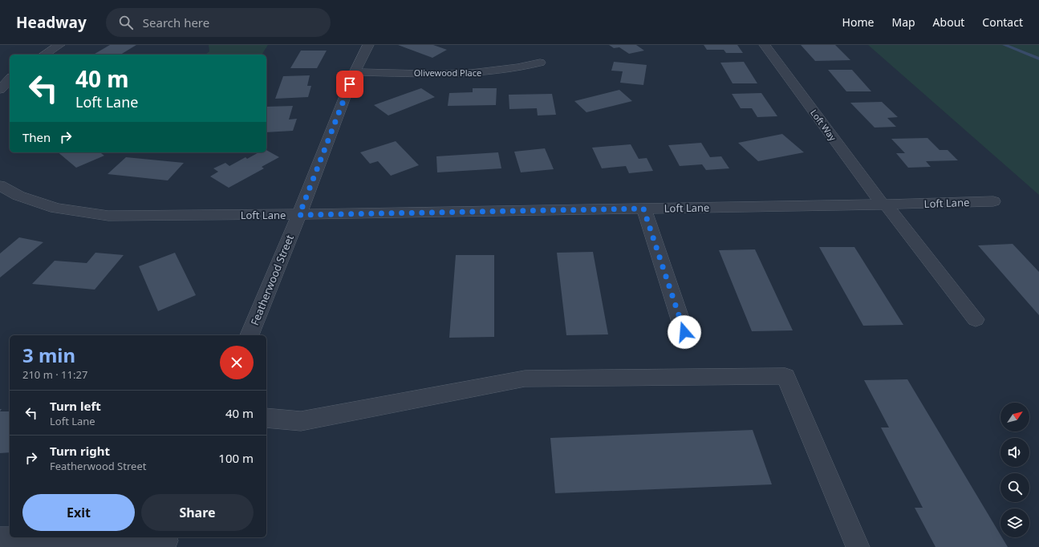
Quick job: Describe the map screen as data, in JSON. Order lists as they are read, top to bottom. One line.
{"streets":{"street":["Olivewood Place","Loft Way","Loft Lane","Featherwood Street"]},"crossings":[["Olivewood Place","Featherwood Street"],["Loft Way","Loft Lane"],["Loft Lane","Featherwood Street"]],"north":"top right","page":{"header":"Headway","search":"Search here","nav":["Home","Map","About","Contact"],"turn":["40 m","Loft Lane"],"then":"Then","heading":["3 min","210 m · 11:27"],"list":[{"name":"Turn left","note":"Loft Lane","value":"40 m"},{"name":"Turn right","note":"Featherwood Street","value":"100 m"}],"buttons":["Exit","Share"]}}
